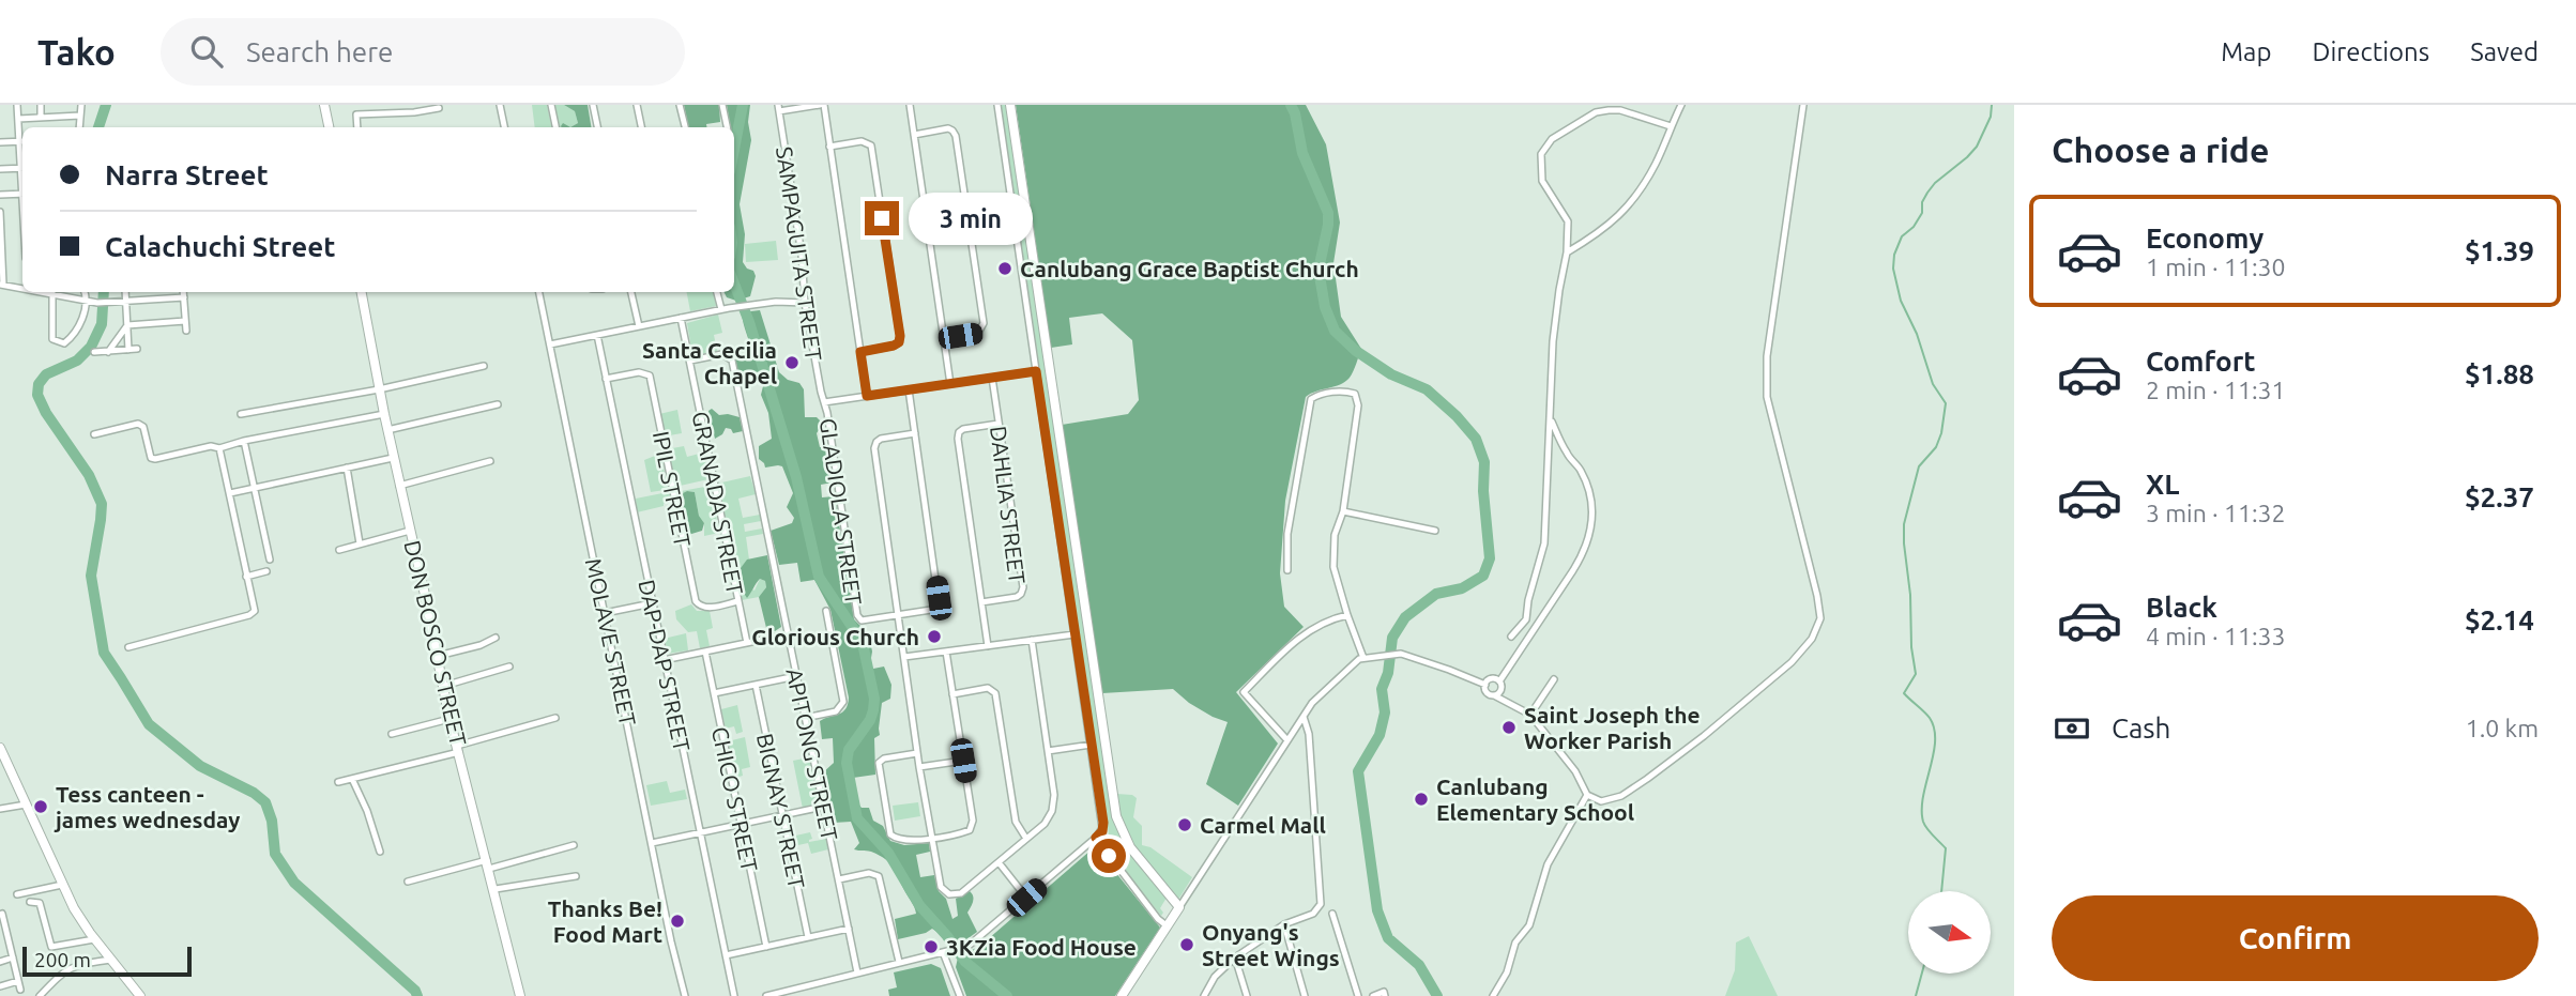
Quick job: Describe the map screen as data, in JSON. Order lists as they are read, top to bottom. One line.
{"streets":{"street":["SAMPAGUITA STREET","IPIL STREET","GRANADA STREET","DAHLIA STREET","GLADIOLA STREET","MOLAVE STREET","DON BOSCO STREET","DAP-DAP STREET","APITONG STREET","CHICO STREET","BIGNAY STREET"]},"crossings":[["SAMPAGUITA STREET","GLADIOLA STREET"],["IPIL STREET","GRANADA STREET"],["IPIL STREET","DAP-DAP STREET"],["GRANADA STREET","APITONG STREET"]],"places":["Canlubang Grace Baptist Church","Santa Cecilia Chapel","Glorious Church","Saint Joseph the Worker Parish","Canlubang Elementary School","Tess canteen - james wednesday","Carmel Mall","Thanks Be! Food Mart","Onyang's Street Wings","3KZia Food House"],"scale_bar":"200 m","north":"right","page":{"header":"Tako","search":"Search here","nav":["Map","Directions","Saved"],"heading":"Choose a ride","banner":["Narra Street","Calachuchi Street"],"bubble":"3 min","list":[{"name":"Economy","note":"1 min · 11:30","value":"$1.39"},{"name":"Comfort","note":"2 min · 11:31","value":"$1.88"},{"name":"XL","note":"3 min · 11:32","value":"$2.37"},{"name":"Black","note":"4 min · 11:33","value":"$2.14"}],"pay":["Cash","1.0 km"],"buttons":"Confirm","scale":"200 m"}}
